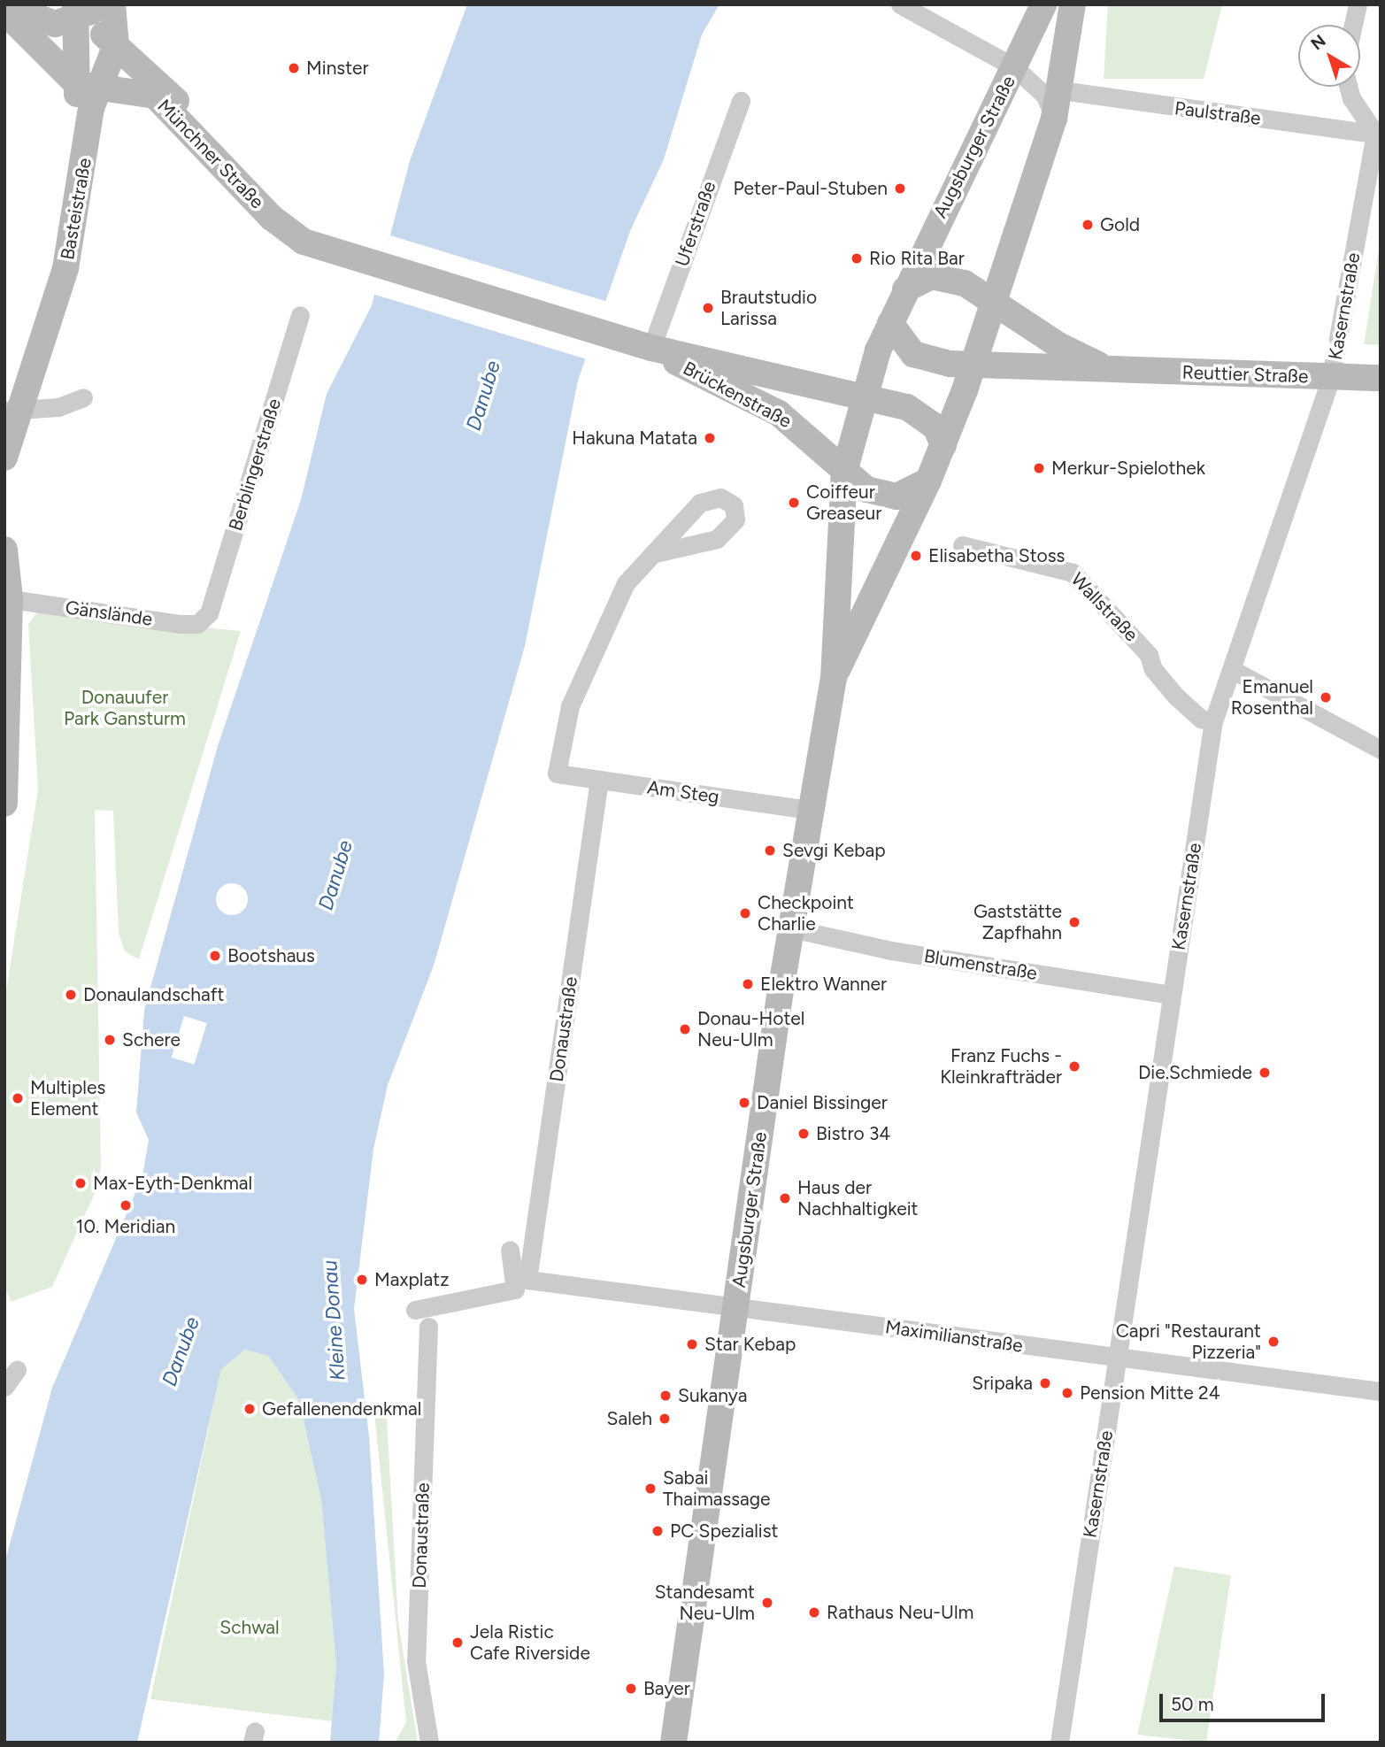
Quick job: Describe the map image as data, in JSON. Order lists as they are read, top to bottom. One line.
{"streets":{"street":["Paulstraße","Augsburger Straße","Münchner Straße","Basteistraße","Uferstraße","Kasernstraße","Reuttier Straße","Brückenstraße","Berblingerstraße","Wallstraße","Gänslände","Am Steg","Blumenstraße","Donaustraße","Maximilianstraße"]},"crossings":[["Paulstraße","Kasernstraße"],["Augsburger Straße","Reuttier Straße"],["Augsburger Straße","Brückenstraße"],["Augsburger Straße","Am Steg"],["Augsburger Straße","Blumenstraße"],["Augsburger Straße","Maximilianstraße"],["Münchner Straße","Basteistraße"],["Münchner Straße","Brückenstraße"],["Uferstraße","Brückenstraße"],["Kasernstraße","Reuttier Straße"],["Kasernstraße","Wallstraße"],["Kasernstraße","Blumenstraße"],["Kasernstraße","Maximilianstraße"],["Berblingerstraße","Gänslände"],["Am Steg","Donaustraße"],["Donaustraße","Maximilianstraße"]],"water":["Danube","Kleine Donau"],"parks":["Donauufer Park Gansturm","Schwal"],"places":["Minster","Peter-Paul-Stuben","Gold","Rio Rita Bar","Brautstudio Larissa","Hakuna Matata","Merkur-Spielothek","Coiffeur Greaseur","Elisabetha Stoss","Emanuel Rosenthal","Sevgi Kebap","Checkpoint Charlie","Gaststätte Zapfhahn","Bootshaus","Elektro Wanner","Donaulandschaft","Donau-Hotel Neu-Ulm","Schere","Franz Fuchs - Kleinkrafträder","Die.Schmiede","Multiples Element","Daniel Bissinger","Bistro 34","Max-Eyth-Denkmal","Haus der Nachhaltigkeit","10. Meridian","Maxplatz","Capri \"Restaurant Pizzeria\"","Star Kebap","Sripaka","Pension Mitte 24","Sukanya","Gefallenendenkmal","Saleh","Sabai Thaimassage","PC Spezialist","Standesamt Neu-Ulm","Rathaus Neu-Ulm","Jela Ristic Cafe Riverside","Bayer"],"scale_bar":"50 m","north":"top left"}
